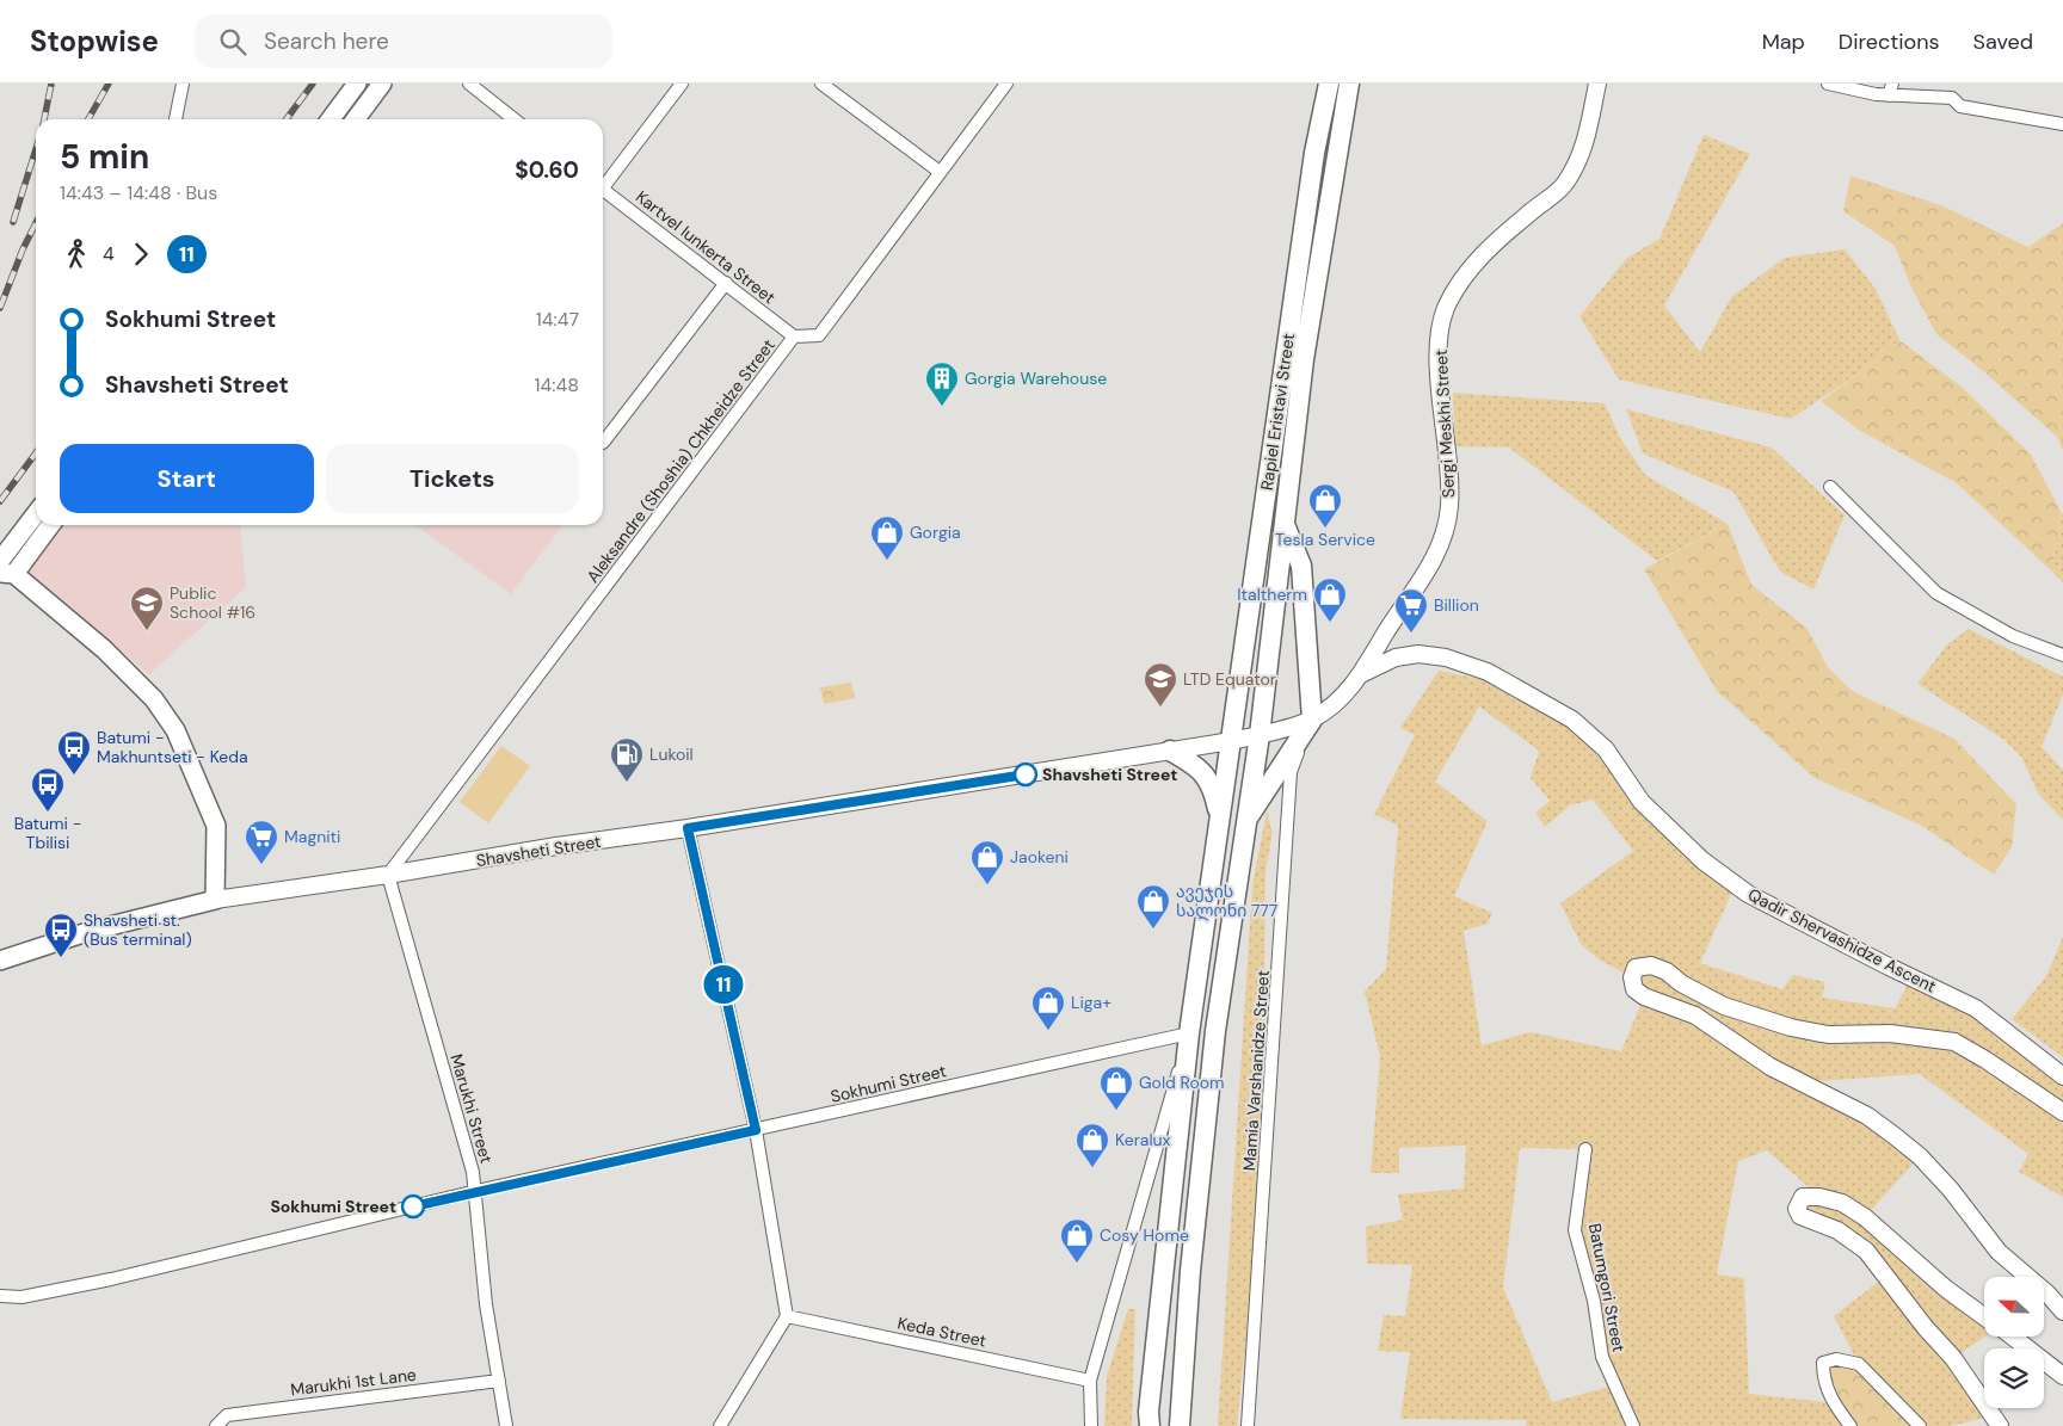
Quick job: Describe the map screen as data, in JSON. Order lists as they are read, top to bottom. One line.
{"streets":{"main road":["Rapiel Eristavi Street","Shavsheti Street"],"street":["Kartvel Iunkerta Street","Sergi Meskhi Street","Aleksandre (Shoshia) Chkheidze Street","Qadir Shervashidze Ascent","Mamia Varshanidze Street","Sokhumi Street","Marukhi Street","Batumgori Street","Keda Street","Marukhi 1st Lane"]},"crossings":[["Kartvel Iunkerta Street","Aleksandre (Shoshia) Chkheidze Street"],["Rapiel Eristavi Street","Sergi Meskhi Street"],["Rapiel Eristavi Street","Shavsheti Street"],["Rapiel Eristavi Street","Sokhumi Street"],["Sergi Meskhi Street","Shavsheti Street"],["Sergi Meskhi Street","Qadir Shervashidze Ascent"],["Sergi Meskhi Street","Mamia Varshanidze Street"],["Aleksandre (Shoshia) Chkheidze Street","Shavsheti Street"],["Aleksandre (Shoshia) Chkheidze Street","Marukhi Street"],["Shavsheti Street","Marukhi Street"],["Sokhumi Street","Marukhi Street"],["Marukhi Street","Marukhi 1st Lane"]],"places":{"building":["Gorgia Warehouse"],"shop":["Tesla Service","Gorgia","Italtherm","Jaokeni","ავეჯის სალონი 777","Liga+","Gold Room","Keralux","Cosy Home"],"school or university":["Public School #16","LTD Equator"],"supermarket":["Billion","Magniti"],"other":["Shavsheti Street","Sokhumi Street"],"bus stop":["Batumi - Makhuntseti - Keda","Batumi - Tbilisi","Shavsheti st. (Bus terminal)"],"fuel station":["Lukoil"]},"lines":["bus line 11"],"north":"left","page":{"header":"Stopwise","search":"Search here","nav":["Map","Directions","Saved"],"on_map":"11","heading":["5 min","14:43 – 14:48 · Bus","$0.60"],"legs":["4","11"],"list":[{"name":"Sokhumi Street","value":"14:47"},{"name":"Shavsheti Street","value":"14:48"}],"buttons":["Start","Tickets"]}}
